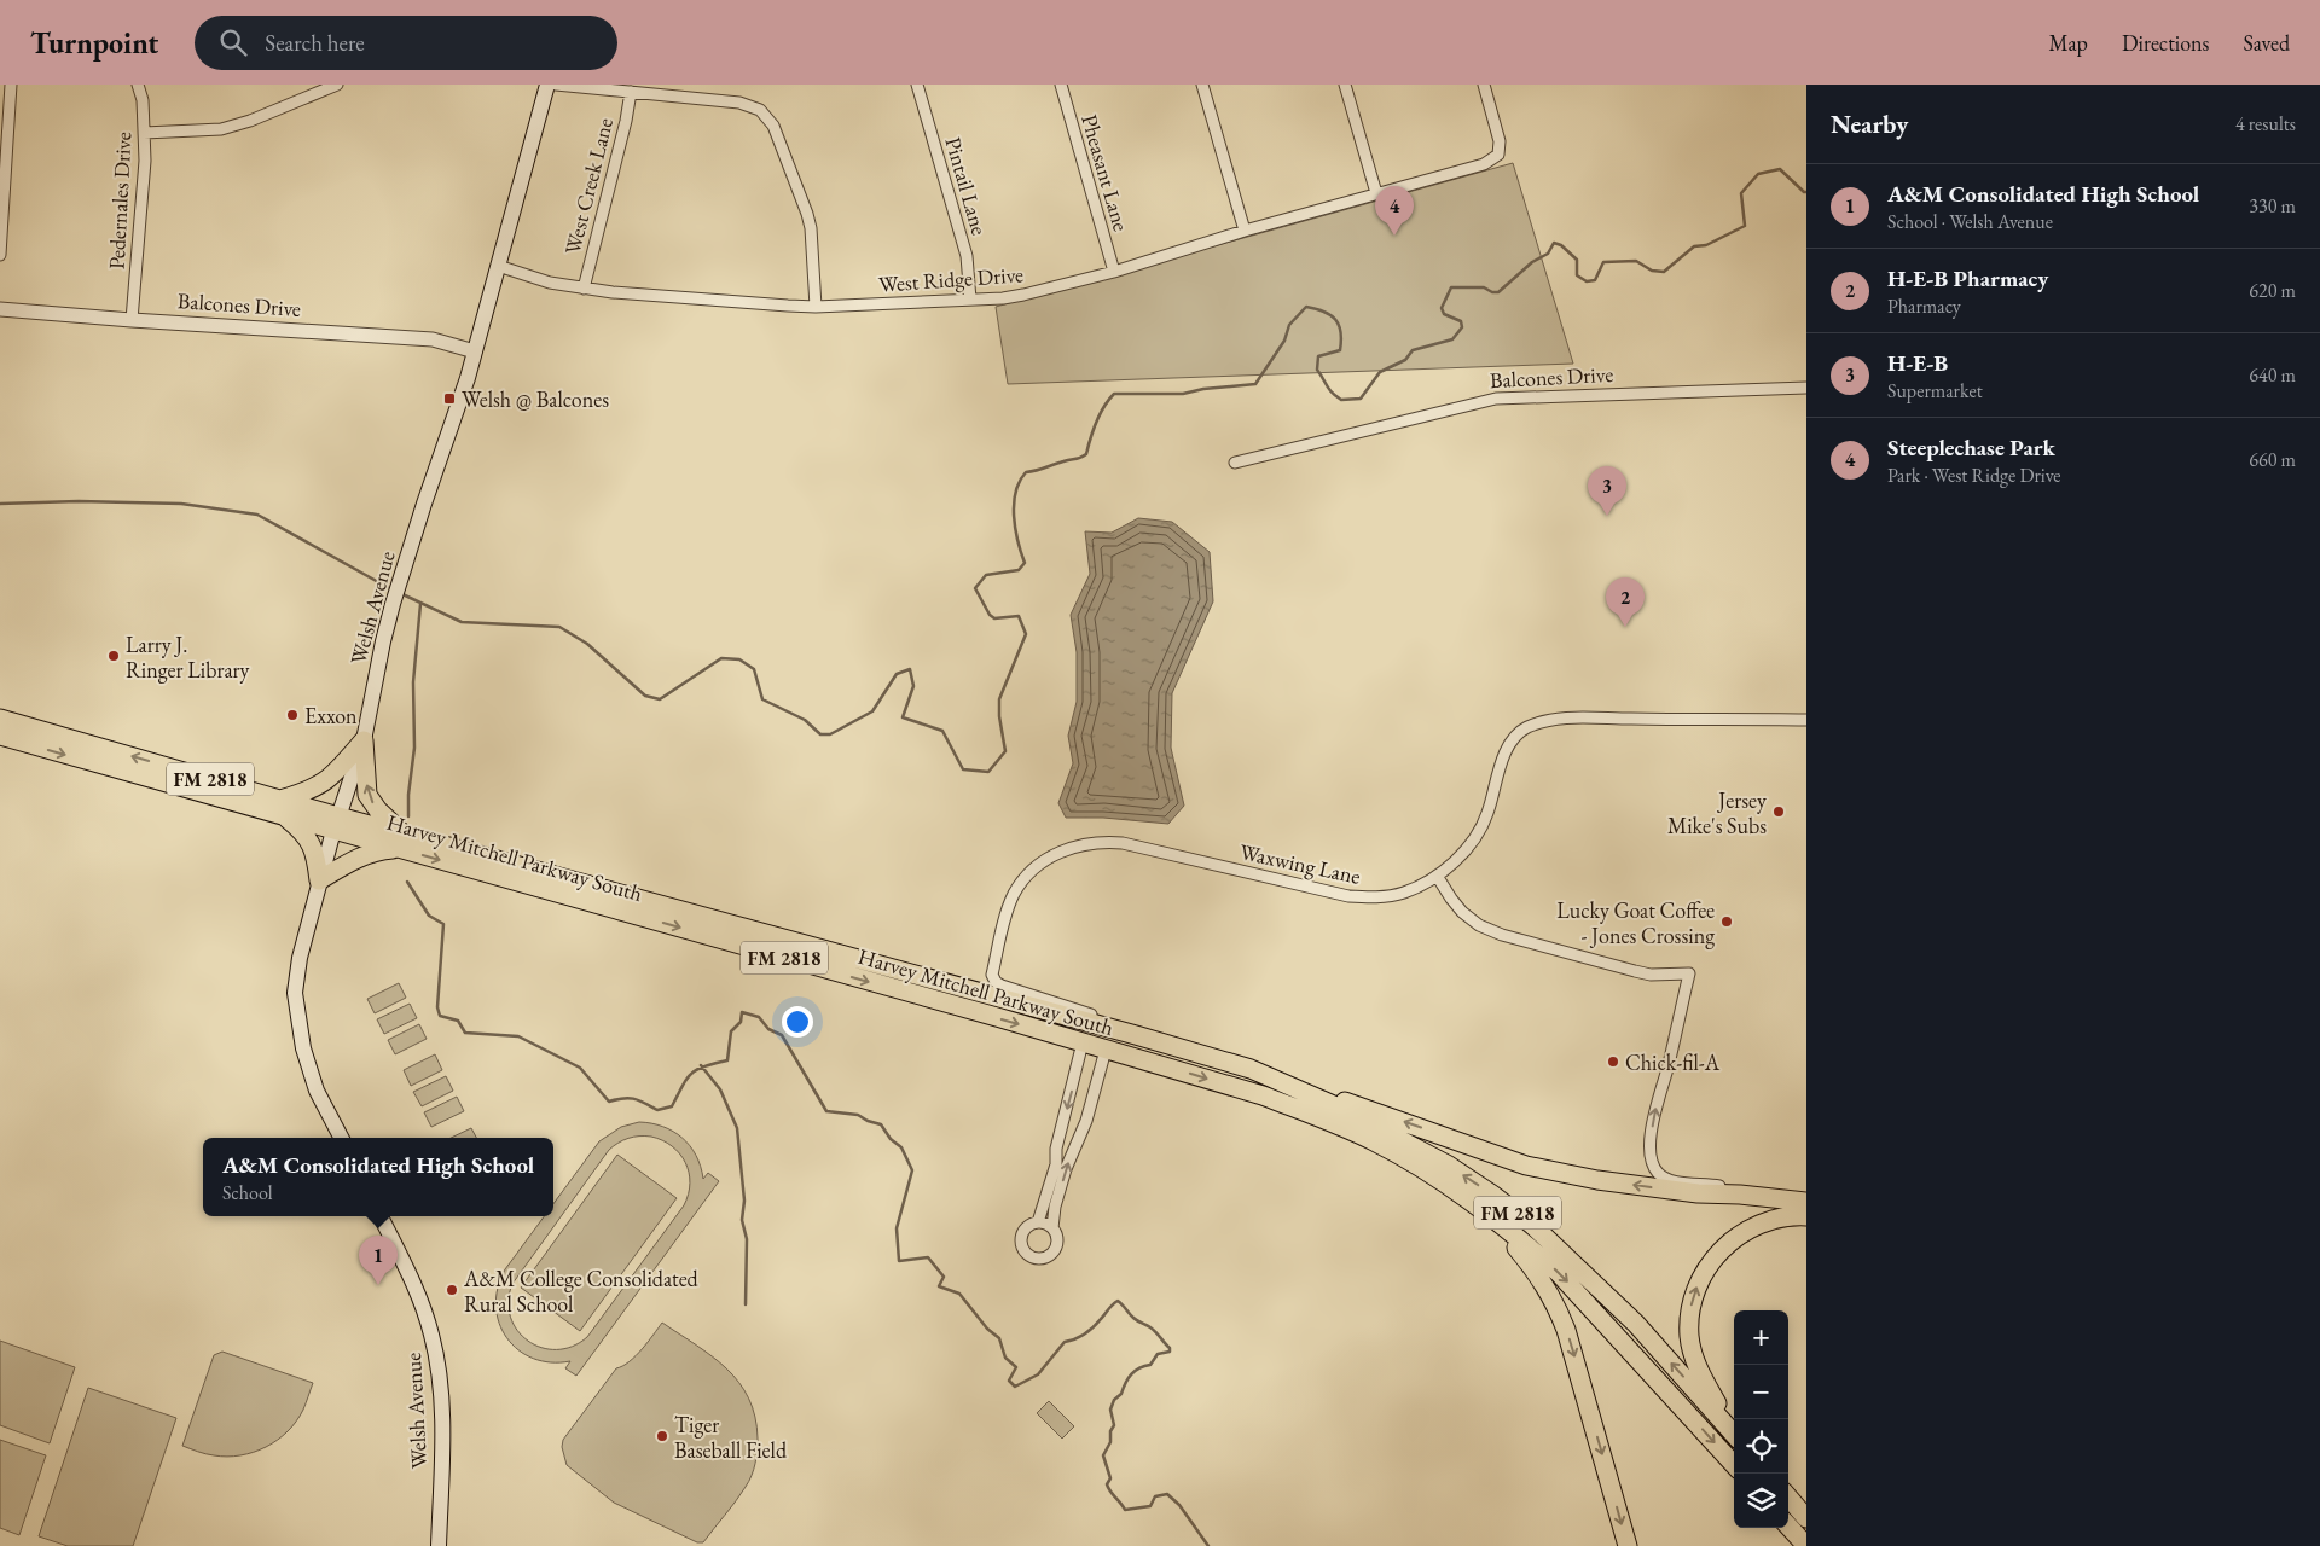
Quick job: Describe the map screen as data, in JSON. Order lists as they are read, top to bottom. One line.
{"streets":{"highway":["FM 2818","Harvey Mitchell Parkway South"],"main road":["Welsh Avenue"],"street":["Pheasant Lane","West Creek Lane","Pintail Lane","Pedernales Drive","West Ridge Drive","Balcones Drive","Waxwing Lane"]},"crossings":[["Pheasant Lane","West Ridge Drive"],["West Creek Lane","West Ridge Drive"],["Pintail Lane","West Ridge Drive"],["Pedernales Drive","Balcones Drive"],["West Ridge Drive","Welsh Avenue"],["Balcones Drive","Welsh Avenue"],["Welsh Avenue","Harvey Mitchell Parkway South"]],"places":{"transit":["Welsh @ Balcones"],"other":["Larry J. Ringer Library","Exxon","Jersey Mike's Subs","Lucky Goat Coffee - Jones Crossing","Chick-fil-A","A&M College Consolidated Rural School","Tiger Baseball Field"]},"page":{"header":"Turnpoint","search":"Search here","nav":["Map","Directions","Saved"],"heading":["Nearby","4 results"],"list":[{"mark":"1","name":"A&M Consolidated High School","note":"School · Welsh Avenue","value":"330 m"},{"mark":"2","name":"H-E-B Pharmacy","note":"Pharmacy","value":"620 m"},{"mark":"3","name":"H-E-B","note":"Supermarket","value":"640 m"},{"mark":"4","name":"Steeplechase Park","note":"Park · West Ridge Drive","value":"660 m"}],"pins":["4","3","2","1"],"popup":["A&M Consolidated High School","School"],"map_buttons":["+","−"]}}
